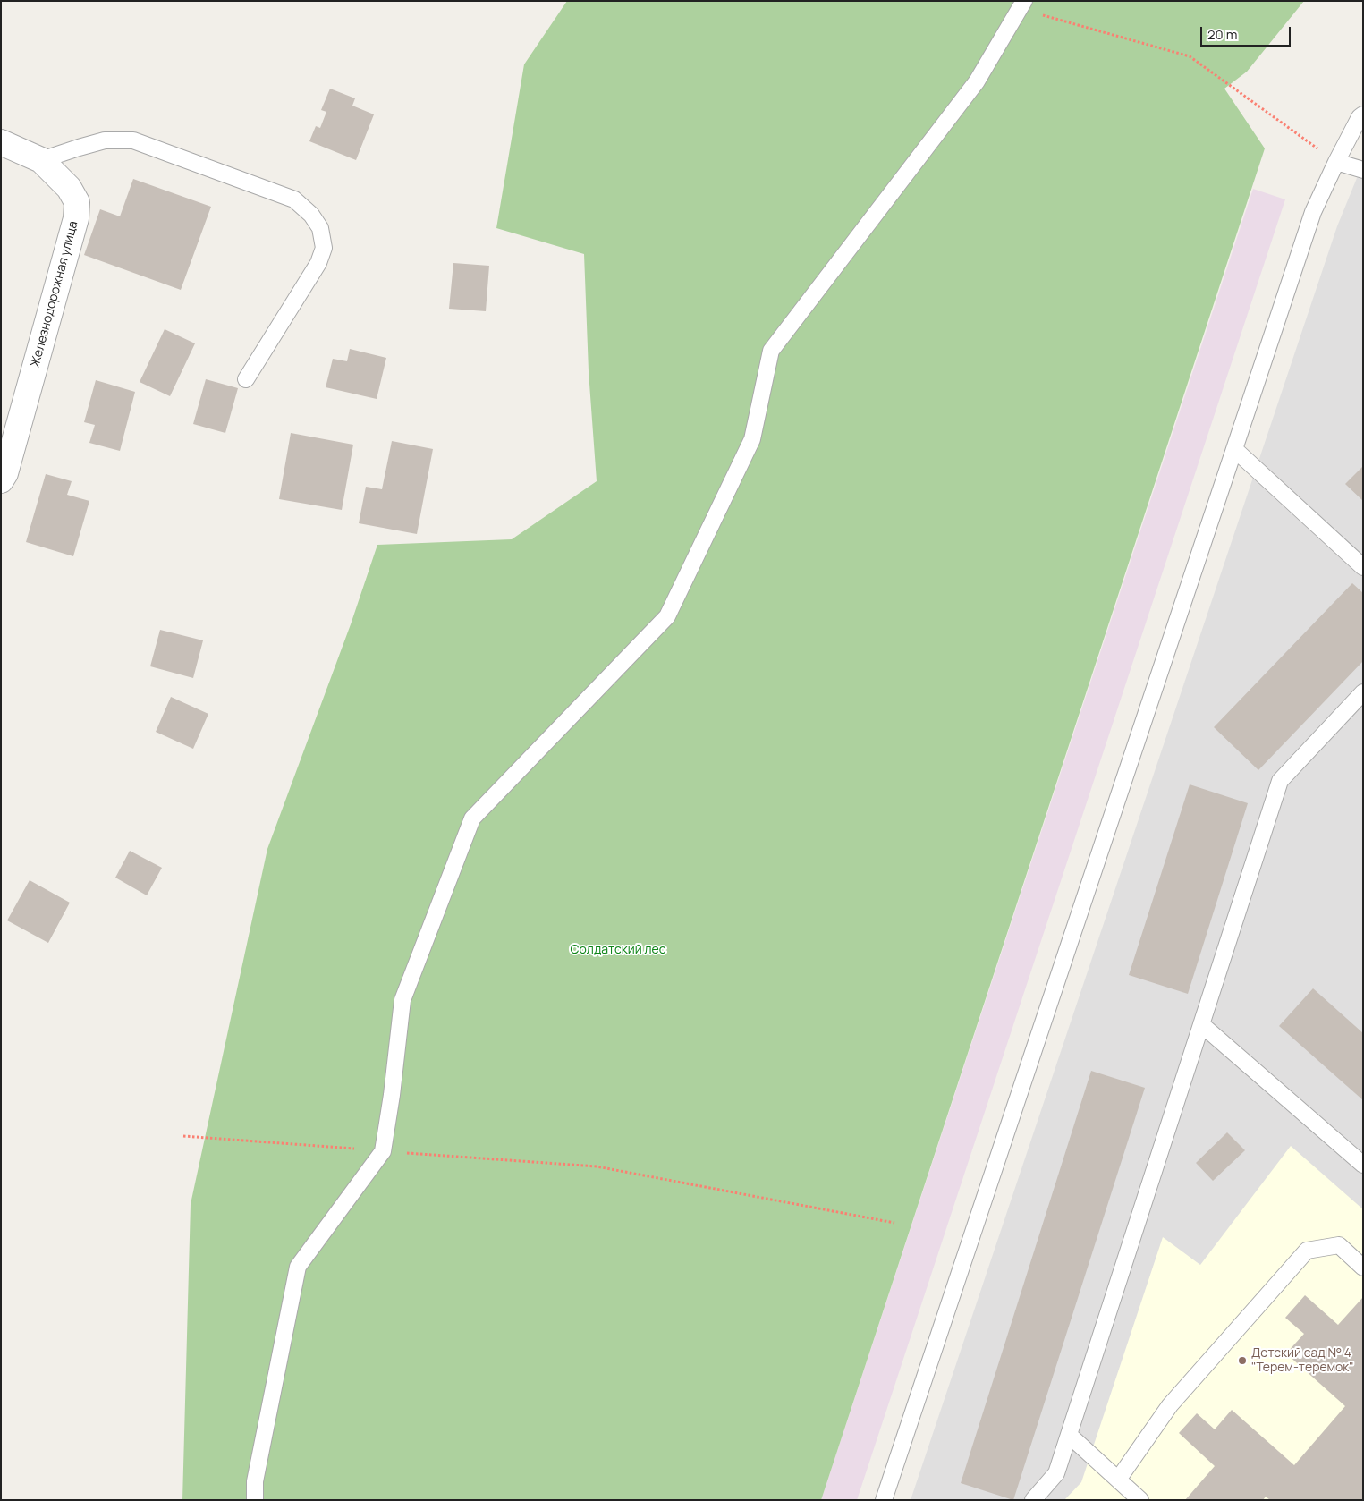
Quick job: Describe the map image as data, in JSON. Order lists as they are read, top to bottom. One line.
{"streets":{"street":["Железнодорожная улица"]},"parks":["Солдатский лес"],"places":["Детский сад № 4 \"Терем-теремок\""],"scale_bar":"20 m"}
